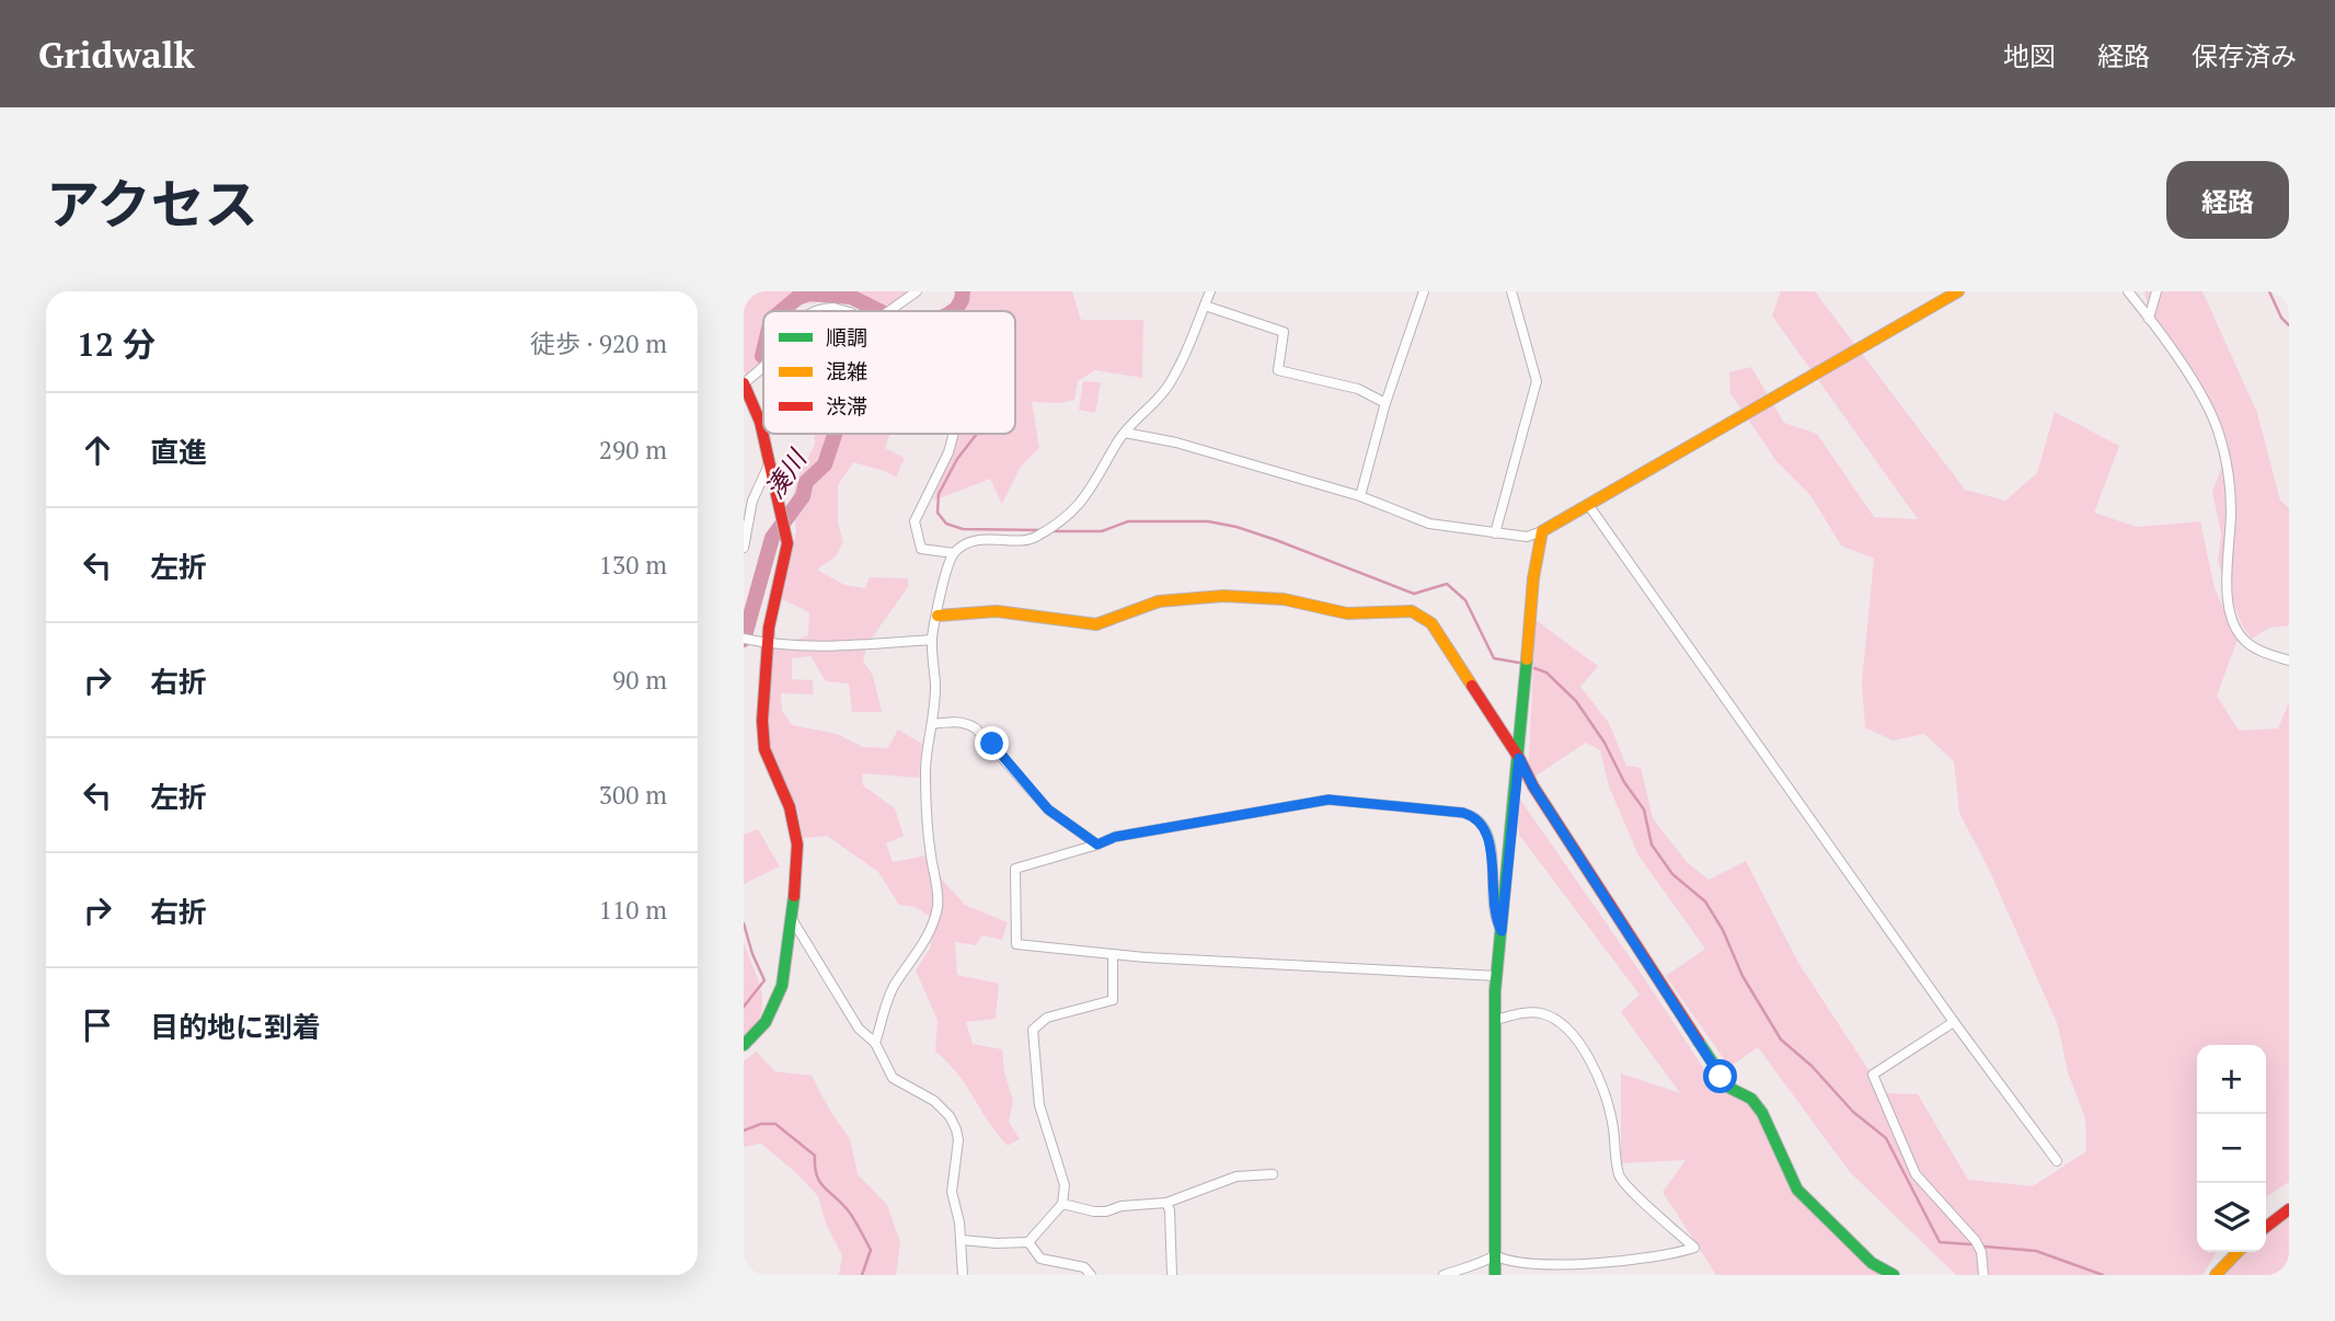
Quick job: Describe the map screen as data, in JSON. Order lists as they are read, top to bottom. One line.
{"water":["湊川"],"legend":["順調","混雑","渋滞"],"page":{"header":"Gridwalk","nav":["地図","経路","保存済み"],"title":"アクセス","buttons":"経路","heading":["12 分","徒歩 · 920 m"],"list":[["直進","290 m"],["左折","130 m"],["右折","90 m"],["左折","300 m"],["右折","110 m"],"目的地に到着"],"map_buttons":["+","−"]}}
